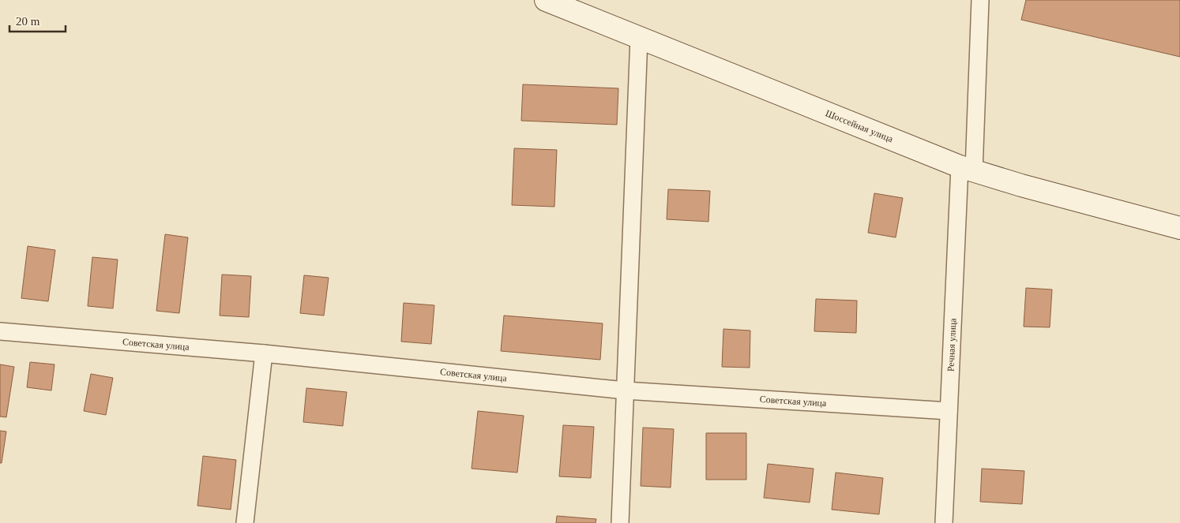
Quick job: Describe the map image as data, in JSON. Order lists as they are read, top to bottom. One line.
{"streets":{"main road":["Шоссейная улица"],"street":["Советская улица","Речная улица"]},"crossings":[["Шоссейная улица","Речная улица"],["Советская улица","Речная улица"]],"scale_bar":"20 m"}
